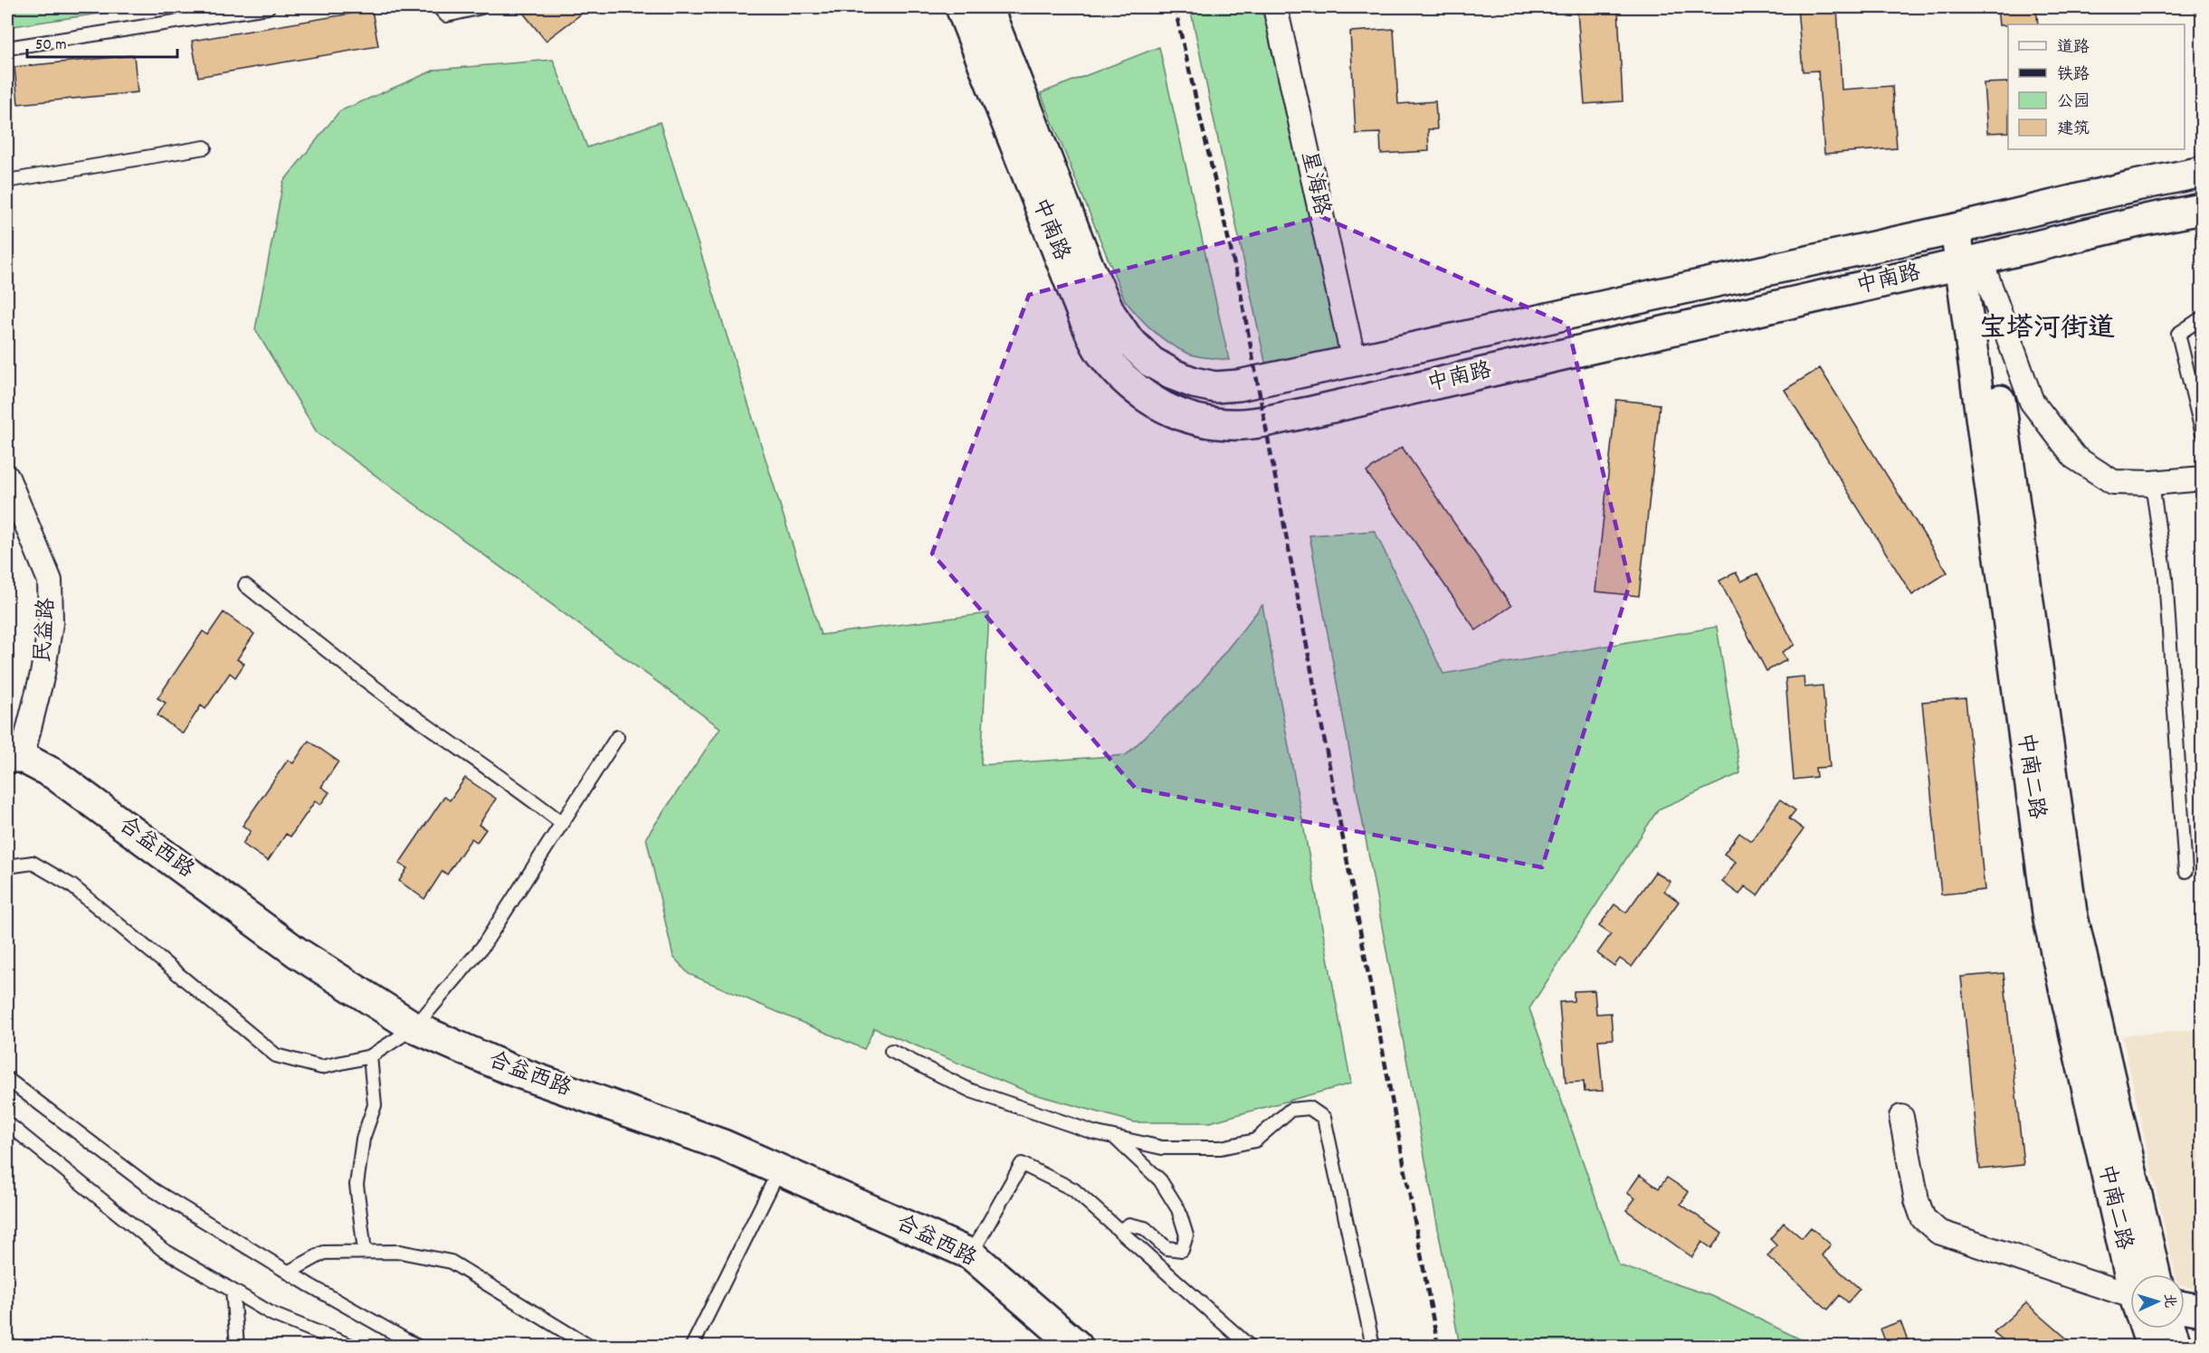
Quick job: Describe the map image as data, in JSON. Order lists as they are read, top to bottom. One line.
{"streets":{"main road":["中南路","中南二路","合益西路"],"street":["星海路","民益路"]},"crossings":[["星海路","中南路"],["中南路","中南二路"],["民益路","合益西路"]],"districts":["宝塔河街道"],"legend":["道路","铁路","公园","建筑"],"scale_bar":"50 m","north":"right"}
